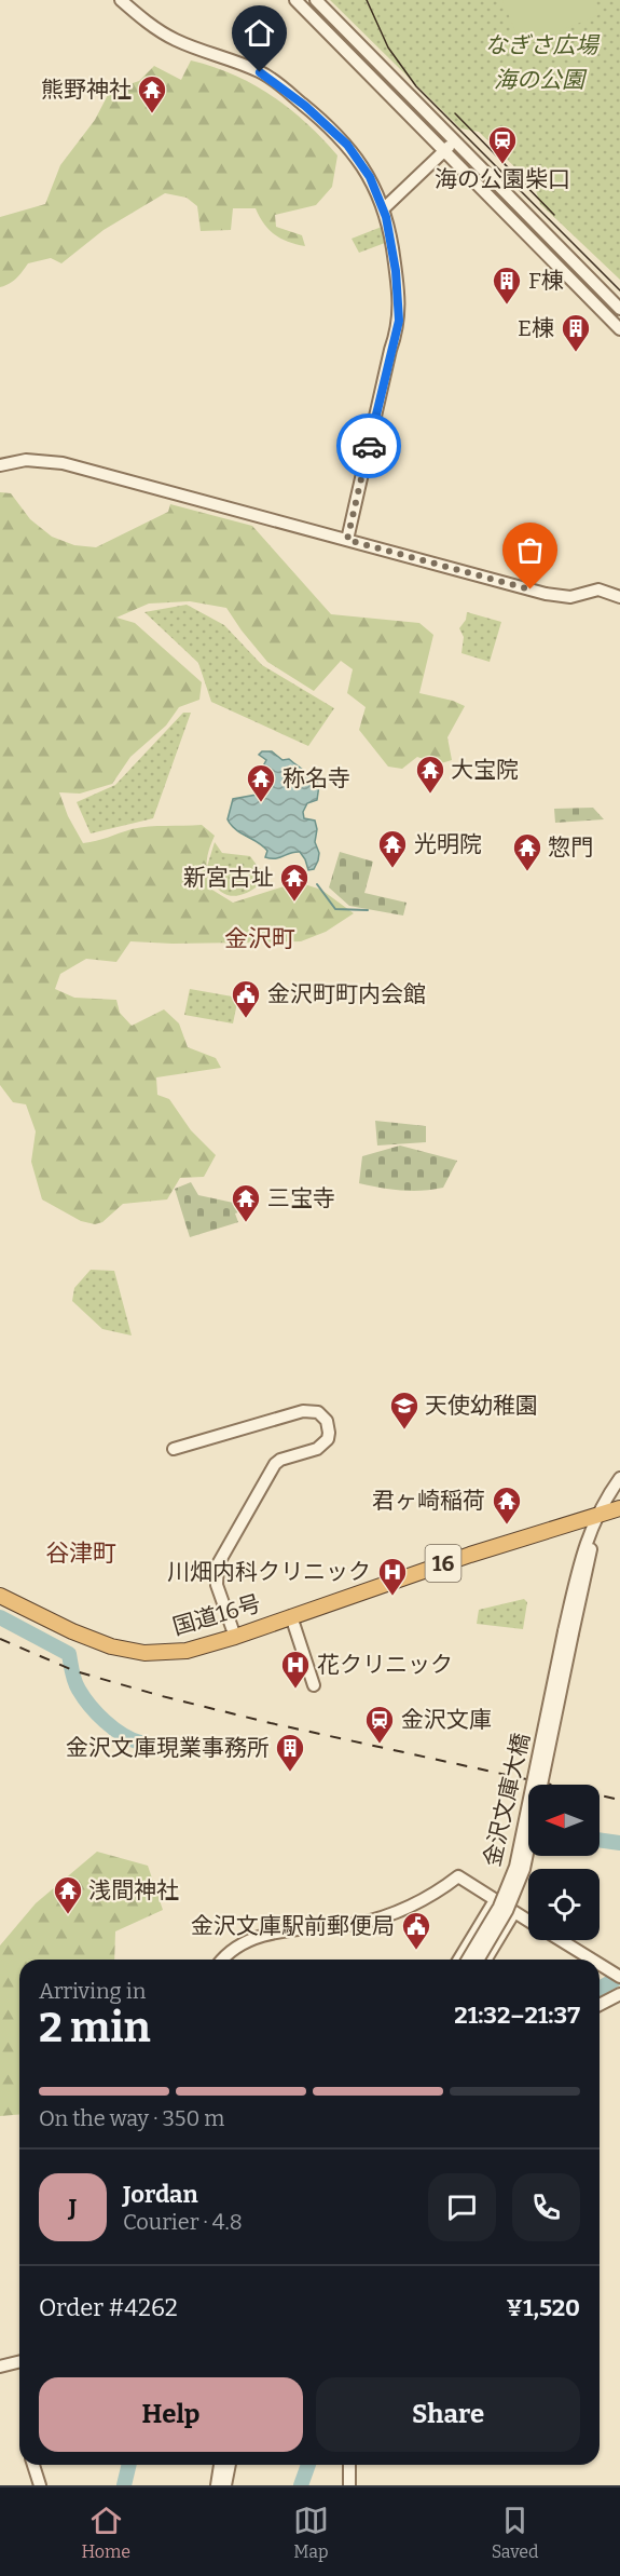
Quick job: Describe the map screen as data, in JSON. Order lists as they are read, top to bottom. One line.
{"streets":{"highway":["16","国道16号"],"street":["金沢文庫大橋"]},"districts":["金沢町","谷津町"],"parks":["なぎさ広場","海の公園"],"places":{"temple":["熊野神社","大宝院","称名寺","光明院","惣門","新宮古址","三宝寺","君ヶ崎稲荷","浅間神社"],"station":["海の公園柴口","金沢文庫"],"building":["F棟","E棟","金沢文庫現業事務所"],"public building":["金沢町町内会館","金沢文庫駅前郵便局"],"school or university":["天使幼稚園"],"hospital":["川畑内科クリニック","花クリニック"]},"north":"left","page":{"heading":["2 min","Arriving in","21:32–21:37"],"panel":["Jordan","Courier · 4.8","Order #4262","¥1,520"],"bar":"On the way · 350 m","round":"J","buttons":["Help","Share"],"tabs":["Home","Map","Saved"]}}
